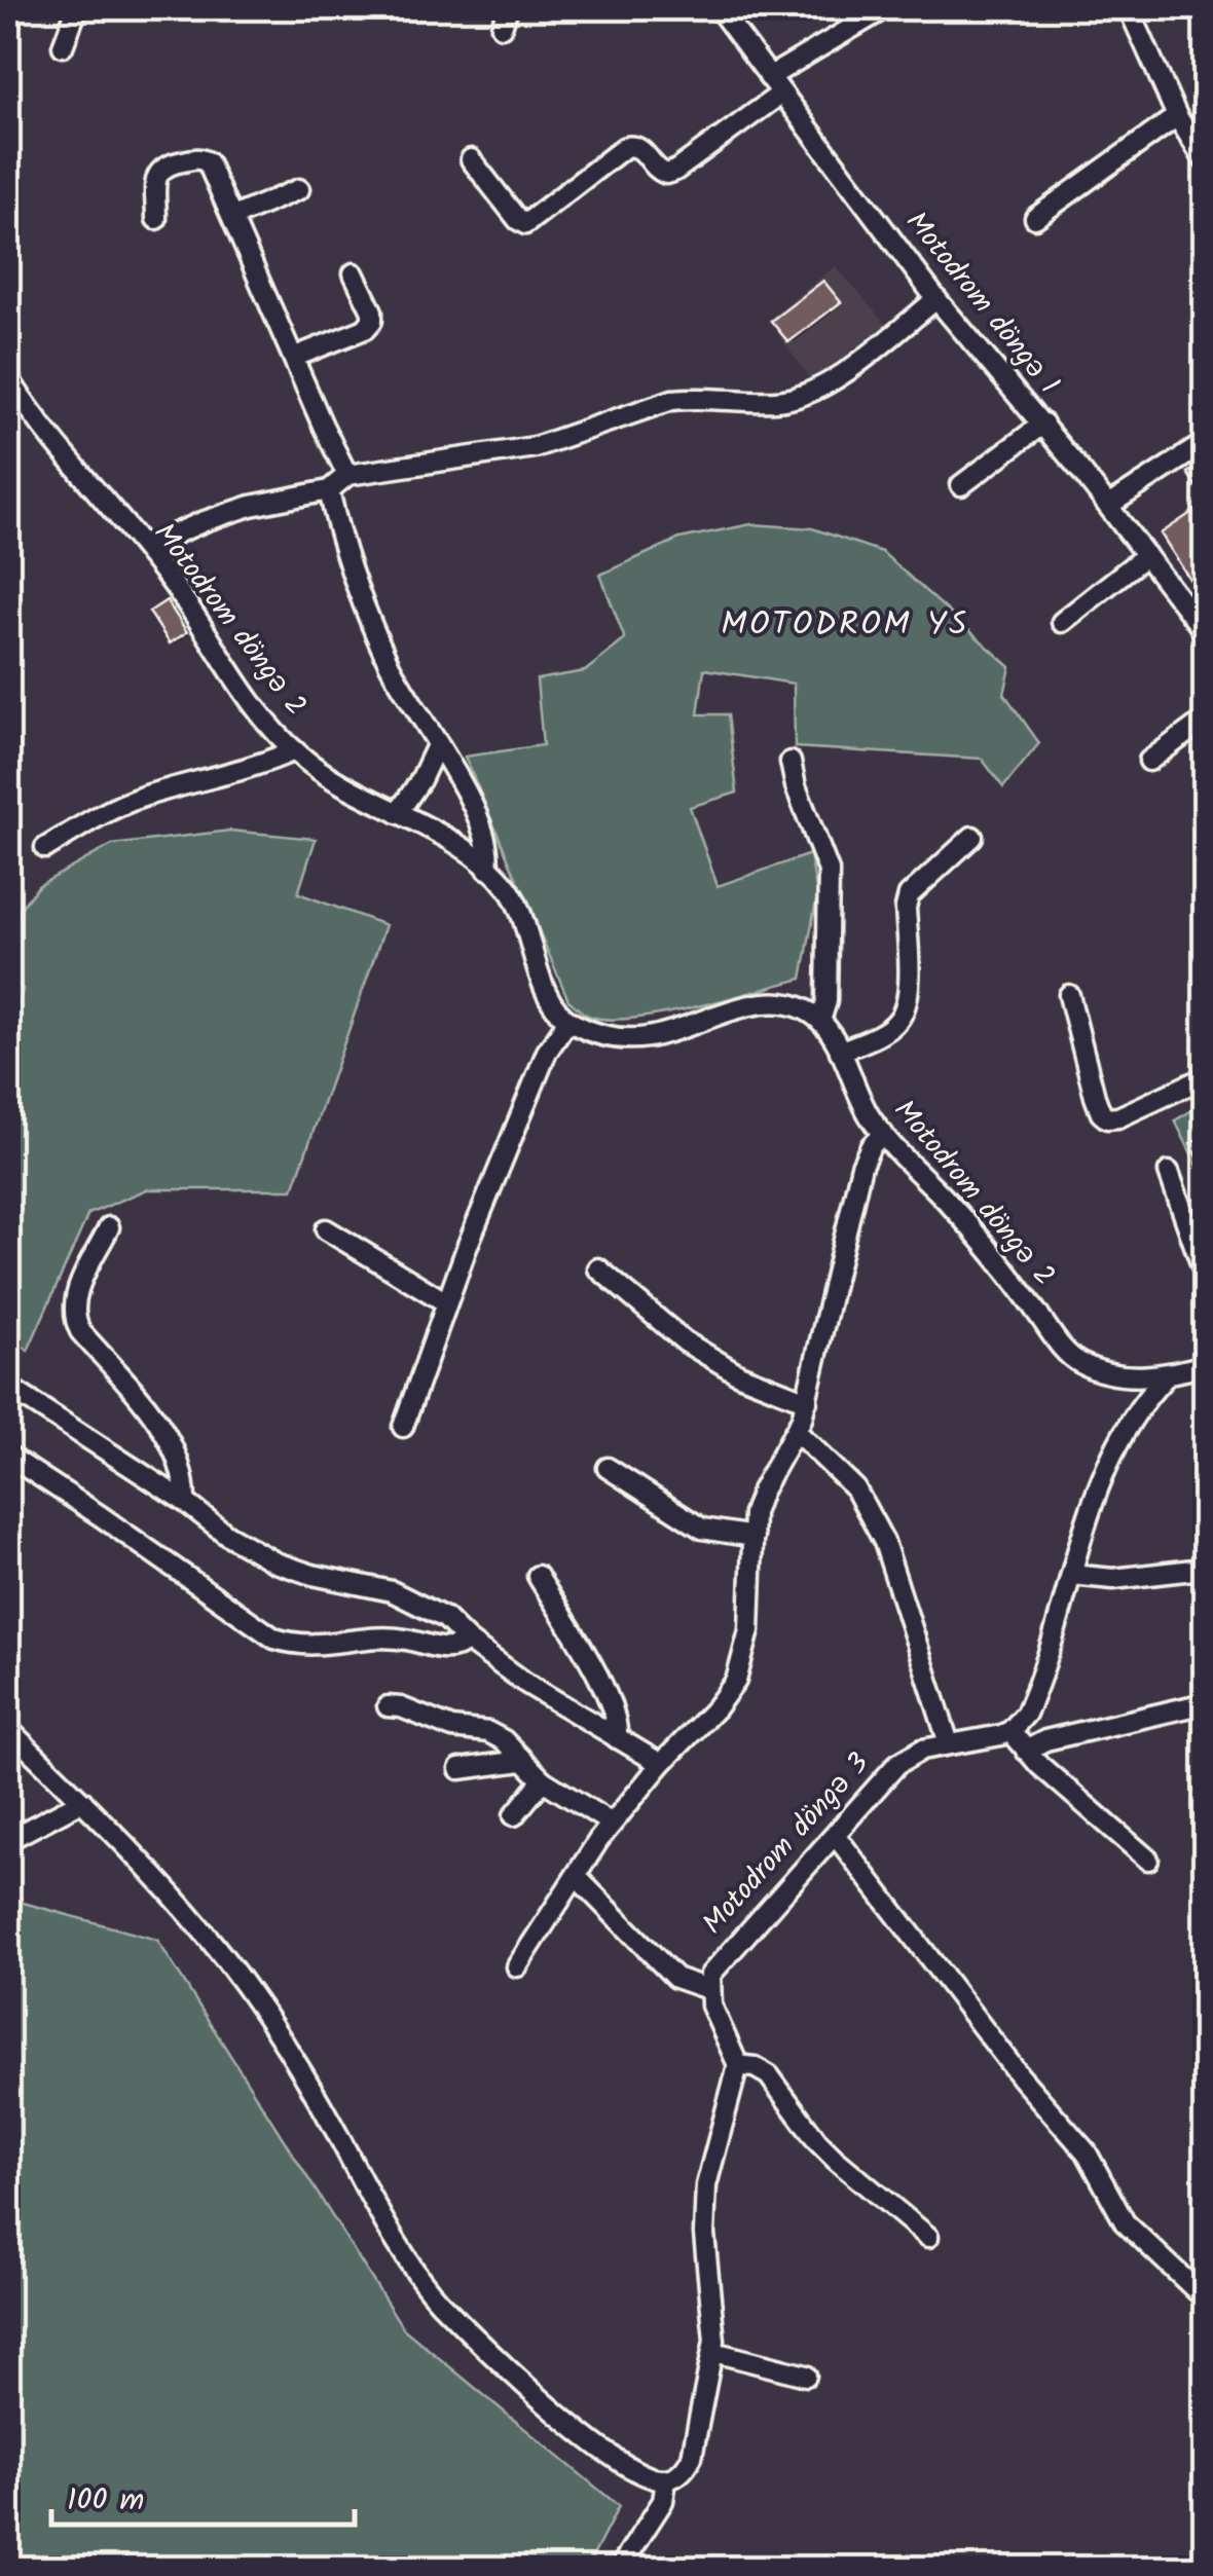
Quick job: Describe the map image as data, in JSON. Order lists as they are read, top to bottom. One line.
{"streets":{"street":["Motodrom döngə 1","Motodrom döngə 2","Motodrom döngə 3"]},"districts":["MOTODROM YS"],"scale_bar":"100 m"}
